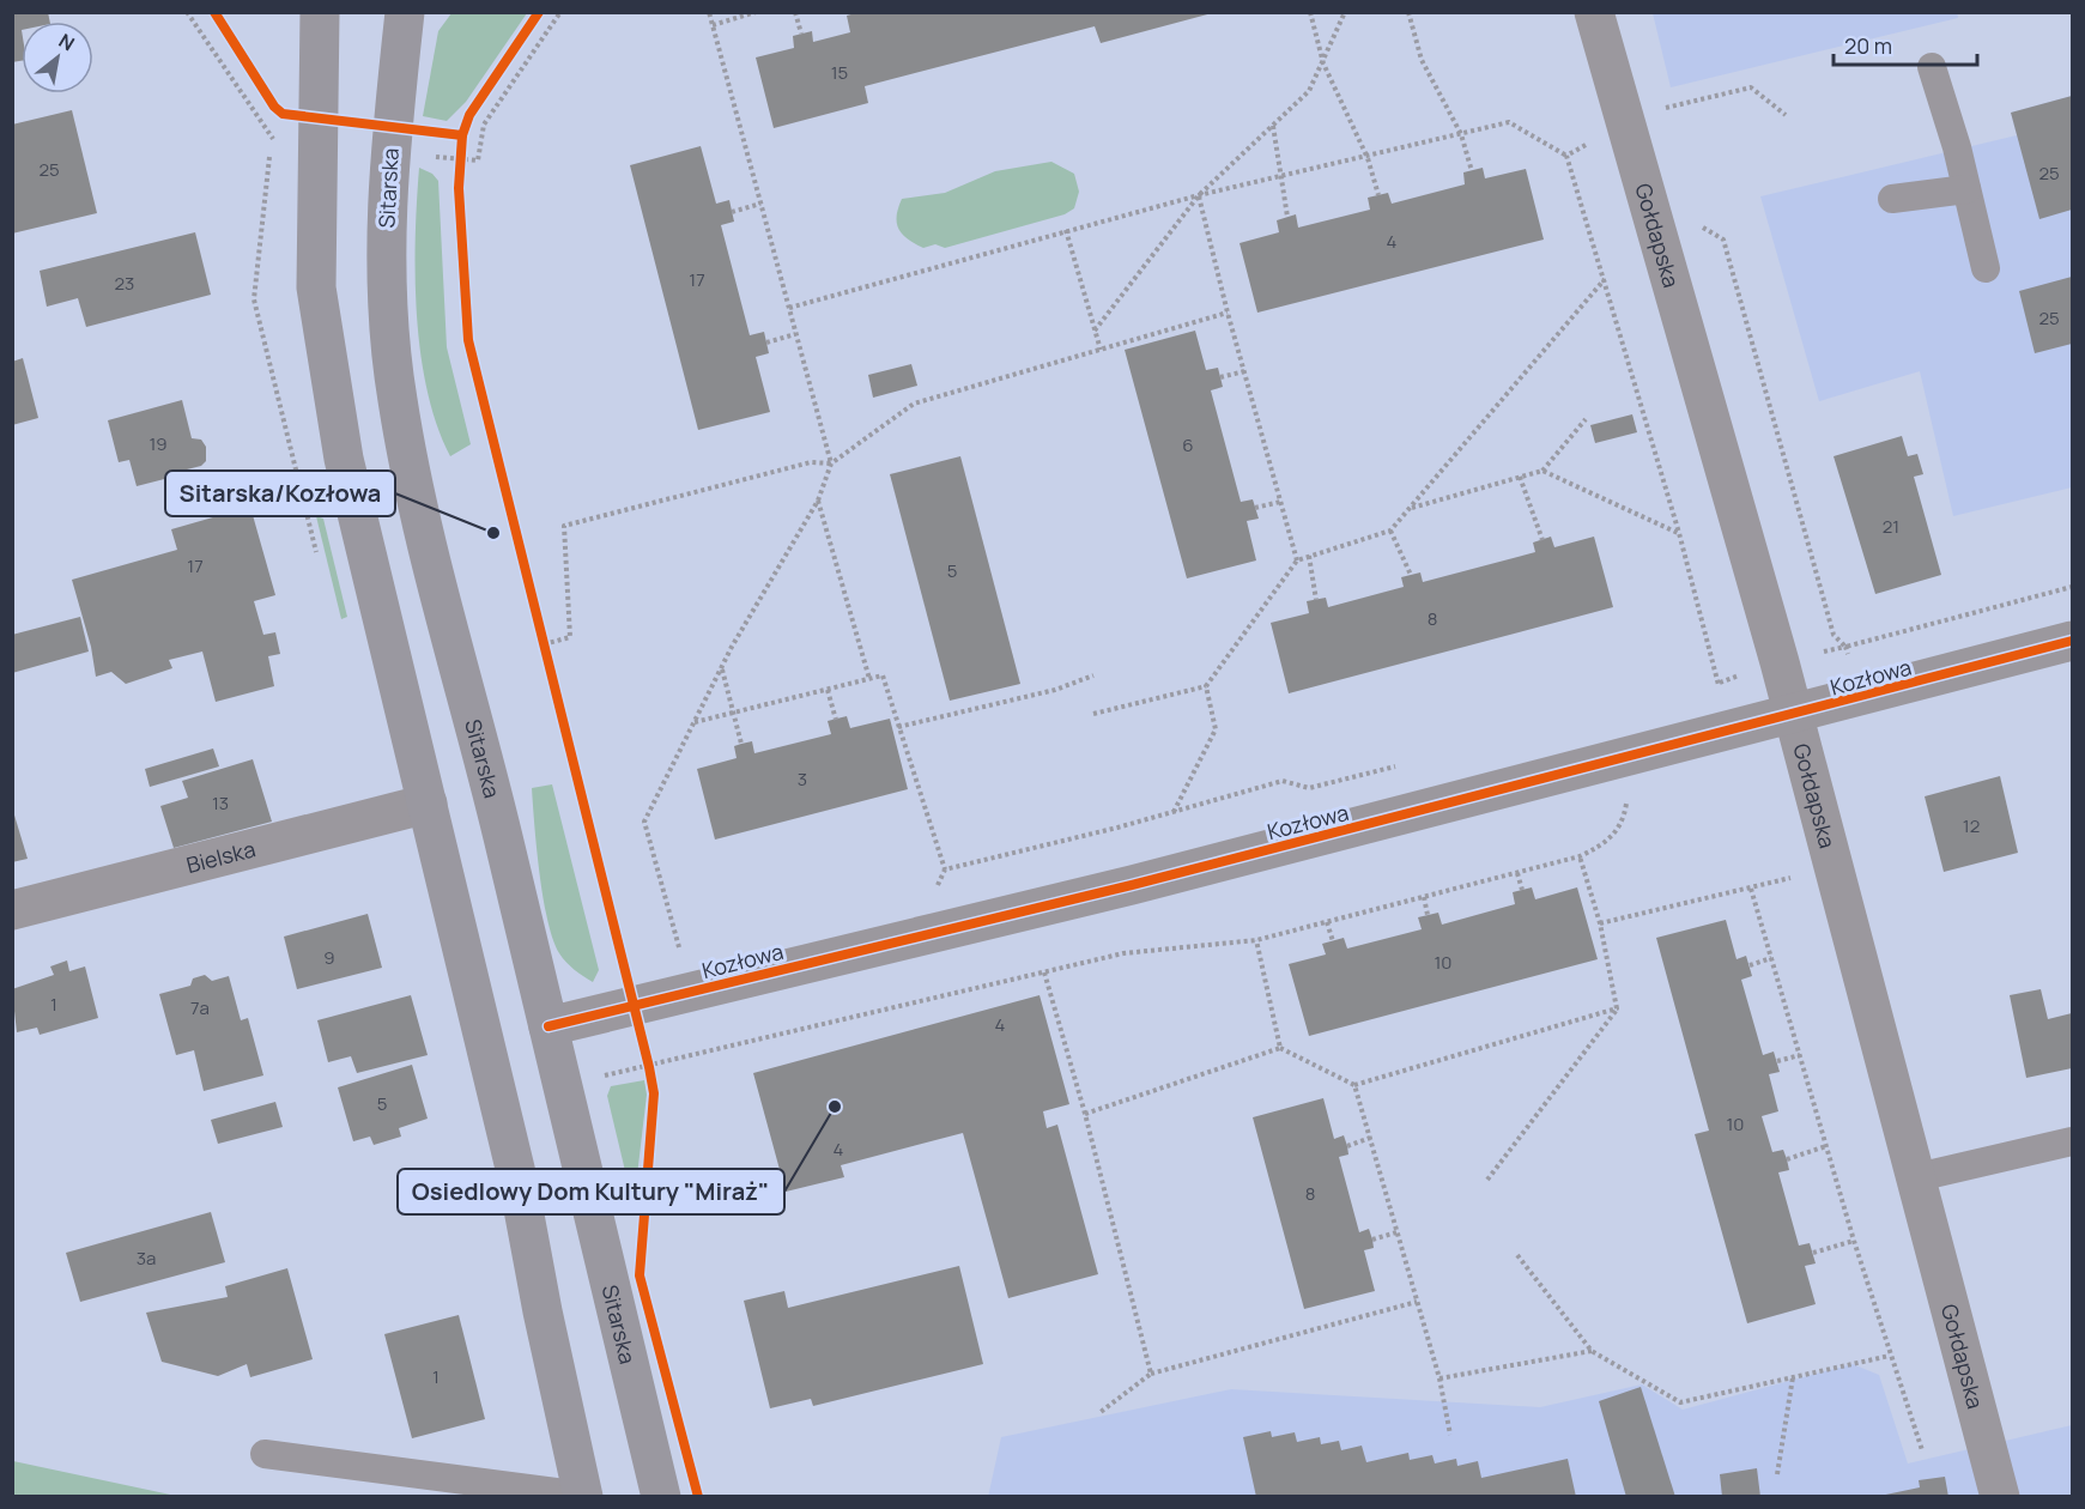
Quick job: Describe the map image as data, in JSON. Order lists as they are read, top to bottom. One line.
{"streets":{"street":["Sitarska","Gołdapska","Kozłowa","Bielska"]},"crossings":[["Sitarska","Kozłowa"],["Gołdapska","Kozłowa"]],"places":["Sitarska/Kozłowa","Osiedlowy Dom Kultury \"Miraż\""],"house_numbers":["15","25","25","4","17","23","25","19","6","21","17","5","8","3","13","12","9","10","1","7a","4","5","10","4","8","3a","1"],"scale_bar":"20 m","north":"top right"}
